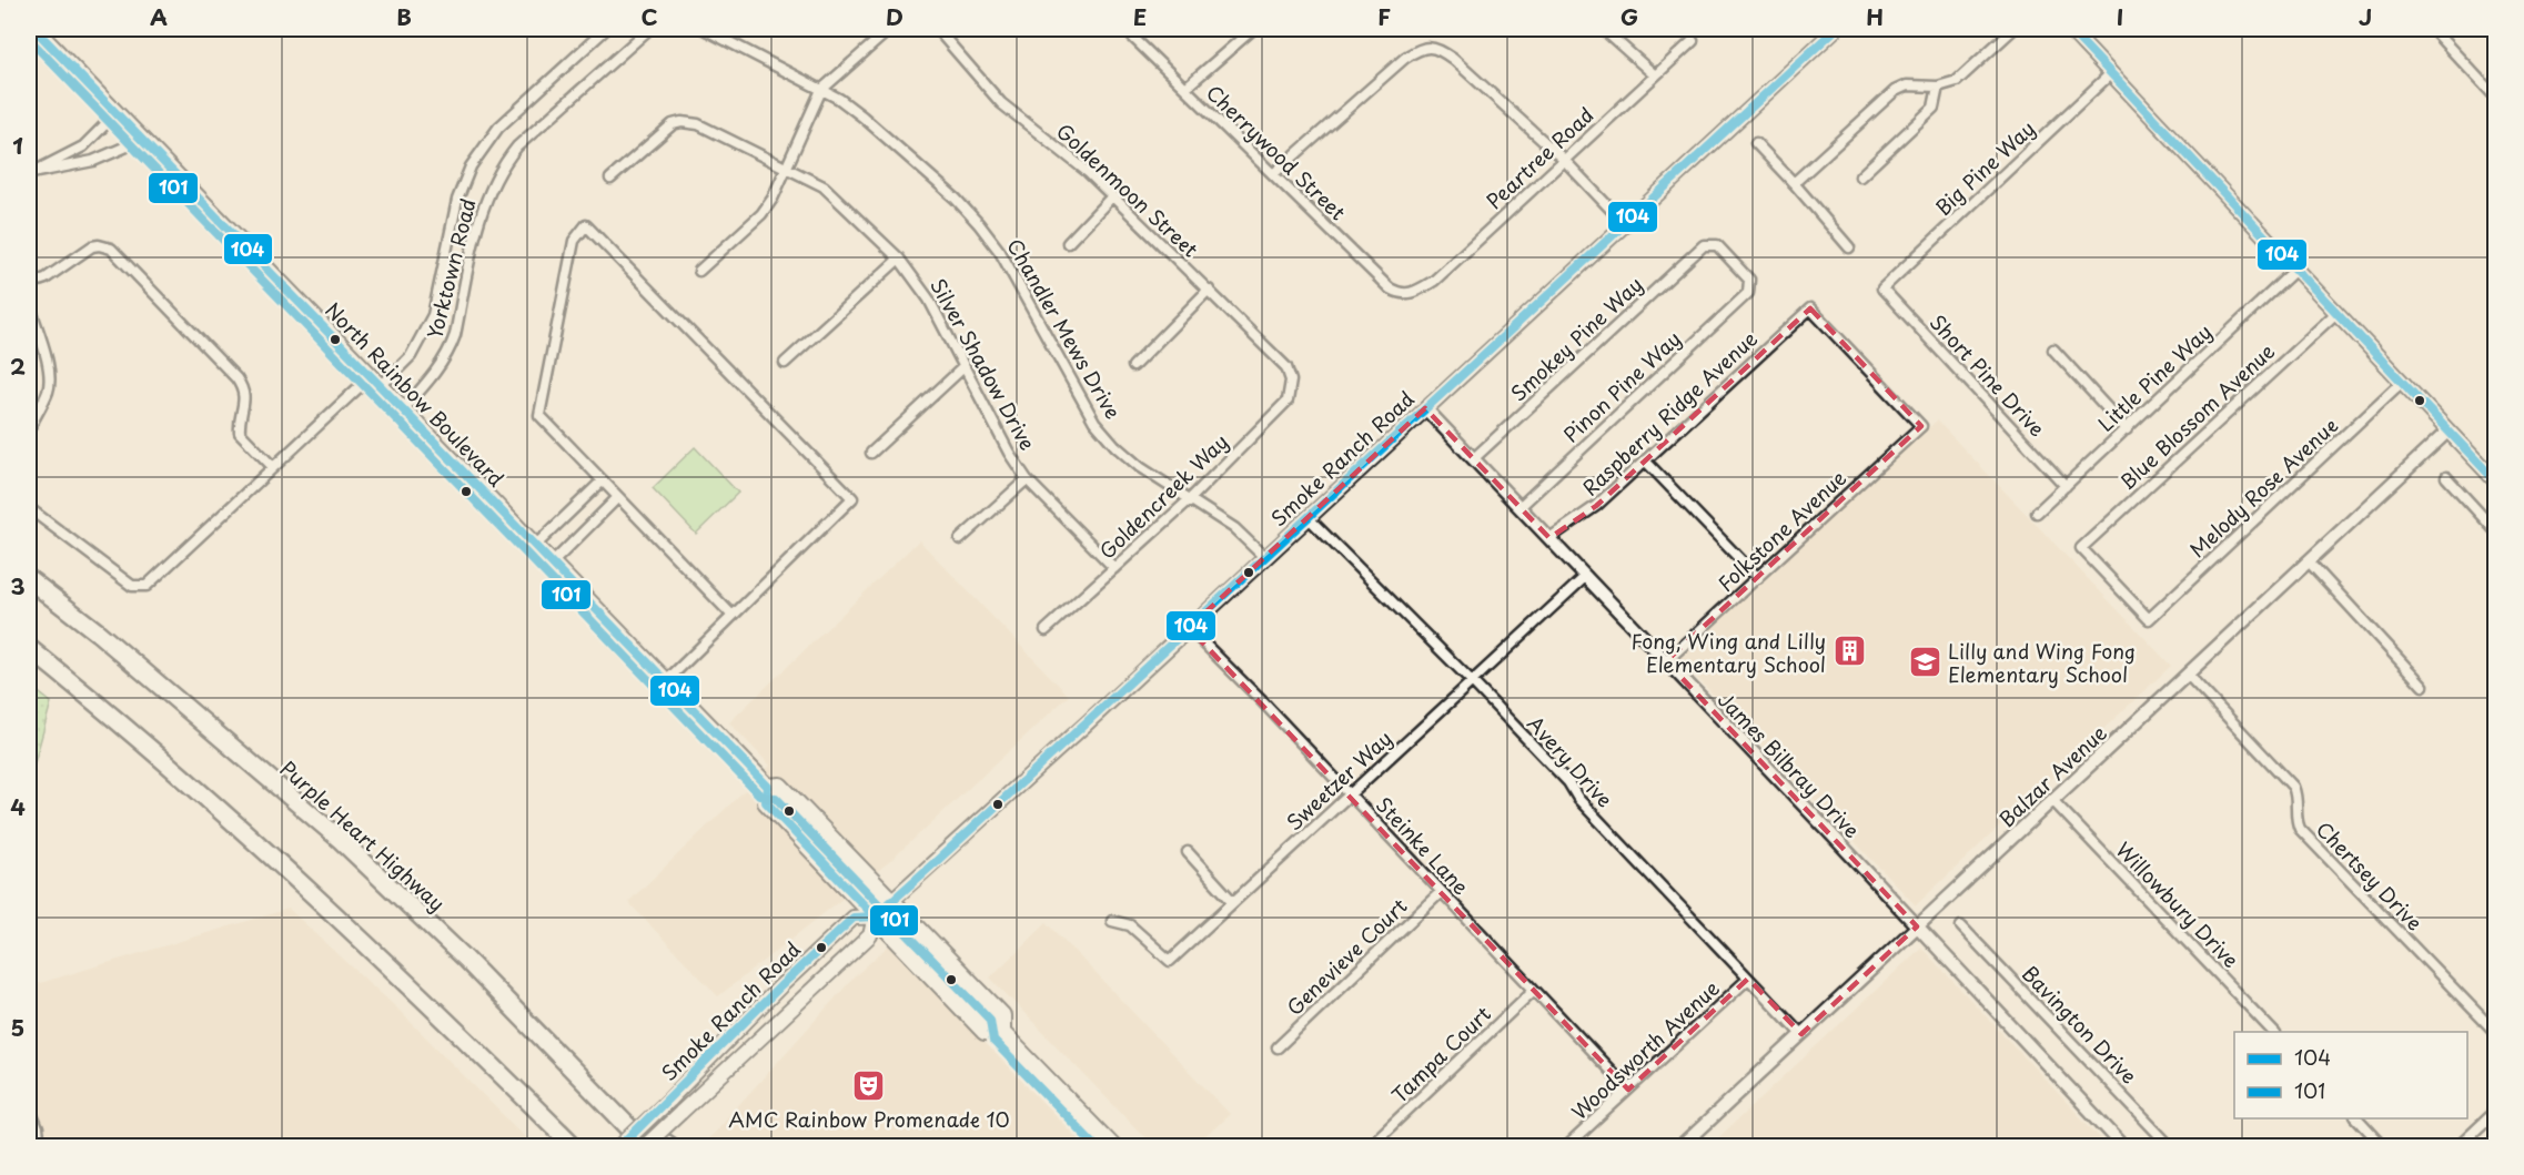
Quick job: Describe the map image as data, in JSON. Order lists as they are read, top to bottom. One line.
{"streets":{"highway":["Purple Heart Highway"],"main road":["North Rainbow Boulevard","Smoke Ranch Road"],"street":["Cherrywood Street","Peartree Road","Big Pine Way","Goldenmoon Street","Yorktown Road","Chandler Mews Drive","Smokey Pine Way","Silver Shadow Drive","Short Pine Drive","Little Pine Way","Pinon Pine Way","Raspberry Ridge Avenue","Blue Blossom Avenue","Melody Rose Avenue","Goldencreek Way","Folkstone Avenue","Avery Drive","James Bilbray Drive","Balzar Avenue","Sweetzer Way","Steinke Lane","Chertsey Drive","Willowbury Drive","Genevieve Court","Bavington Drive","Woodsworth Avenue","Tampa Court"]},"crossings":[["Cherrywood Street","Peartree Road"],["Big Pine Way","Short Pine Drive"],["Goldenmoon Street","Goldencreek Way"],["Yorktown Road","North Rainbow Boulevard"],["Chandler Mews Drive","Smoke Ranch Road"],["Chandler Mews Drive","Goldencreek Way"],["Smokey Pine Way","Pinon Pine Way"],["Smokey Pine Way","James Bilbray Drive"],["Silver Shadow Drive","Goldencreek Way"],["Short Pine Drive","Little Pine Way"],["Pinon Pine Way","James Bilbray Drive"],["North Rainbow Boulevard","Smoke Ranch Road"],["Raspberry Ridge Avenue","Folkstone Avenue"],["Raspberry Ridge Avenue","James Bilbray Drive"],["Blue Blossom Avenue","Melody Rose Avenue"],["Smoke Ranch Road","Avery Drive"],["Smoke Ranch Road","James Bilbray Drive"],["Smoke Ranch Road","Steinke Lane"],["Folkstone Avenue","James Bilbray Drive"],["Avery Drive","Balzar Avenue"],["Avery Drive","Sweetzer Way"],["Avery Drive","Woodsworth Avenue"],["James Bilbray Drive","Balzar Avenue"],["James Bilbray Drive","Sweetzer Way"],["Balzar Avenue","Chertsey Drive"],["Balzar Avenue","Willowbury Drive"],["Sweetzer Way","Steinke Lane"],["Steinke Lane","Genevieve Court"],["Steinke Lane","Woodsworth Avenue"],["Steinke Lane","Tampa Court"]],"places":{"building":["Fong, Wing and Lilly Elementary School"],"school or university":["Lilly and Wing Fong Elementary School"],"theatre":["AMC Rainbow Promenade 10"]},"lines":["transit line 104","transit line 101"],"legend":["104","101"],"grid":{"columns":["A","B","C","D","E","F","G","H","I","J"],"rows":["1","2","3","4","5"]}}
